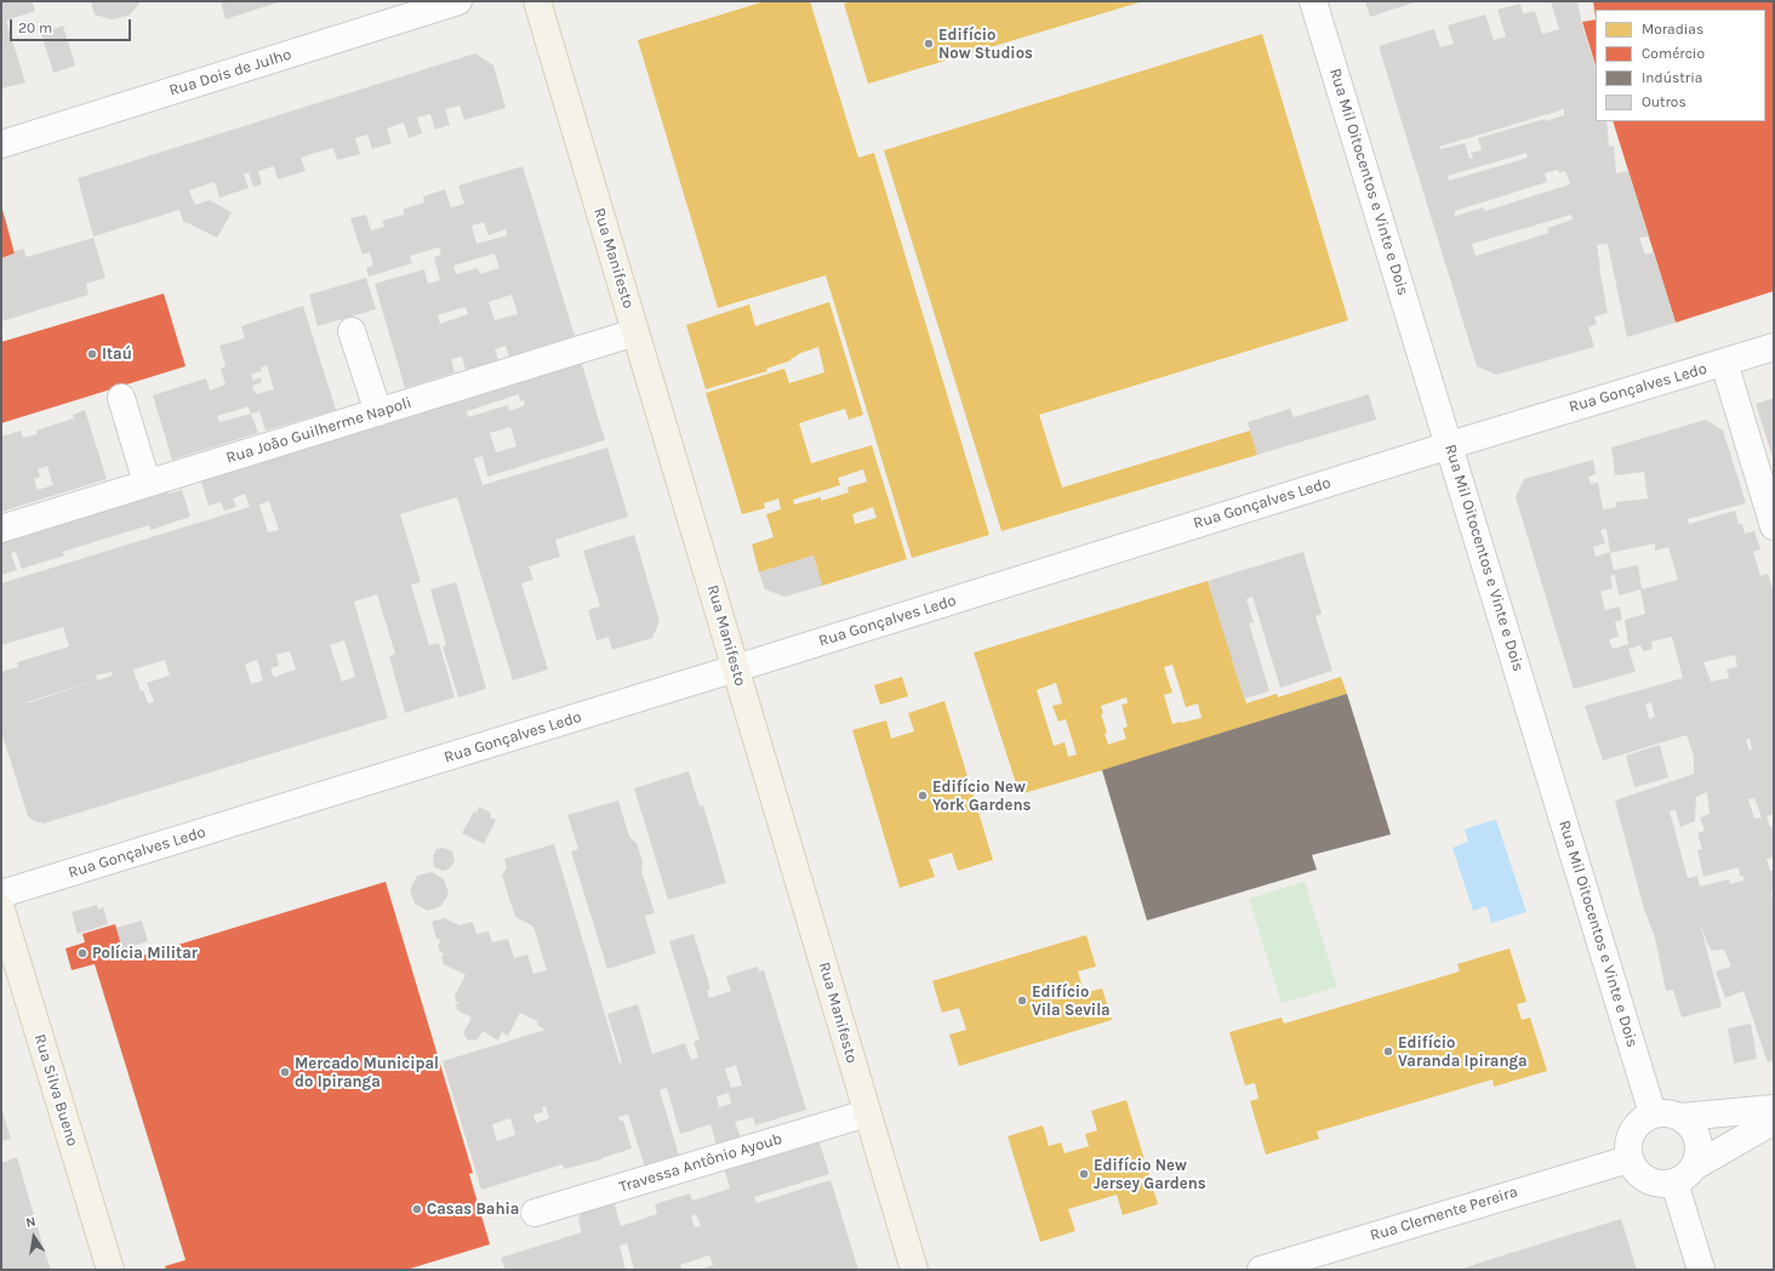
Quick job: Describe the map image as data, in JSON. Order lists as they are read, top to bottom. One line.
{"streets":{"main road":["Rua Manifesto","Rua Silva Bueno"],"street":["Rua Dois de Julho","Rua Mil Oitocentos e Vinte e Dois","Rua Gonçalves Ledo","Rua João Guilherme Napoli","Travessa Antônio Ayoub","Rua Clemente Pereira"]},"crossings":[["Rua Mil Oitocentos e Vinte e Dois","Rua Gonçalves Ledo"],["Rua Mil Oitocentos e Vinte e Dois","Rua Clemente Pereira"],["Rua Manifesto","Rua Gonçalves Ledo"],["Rua Manifesto","Rua João Guilherme Napoli"],["Rua Manifesto","Travessa Antônio Ayoub"]],"places":["Edifício Now Studios","Itaú","Edifício New York Gardens","Polícia Militar","Edifício Vila Sevila","Edifício Varanda Ipiranga","Mercado Municipal do Ipiranga","Edifício New Jersey Gardens","Casas Bahia"],"legend":["Moradias","Comércio","Indústria","Outros"],"scale_bar":"20 m","north":"top"}
